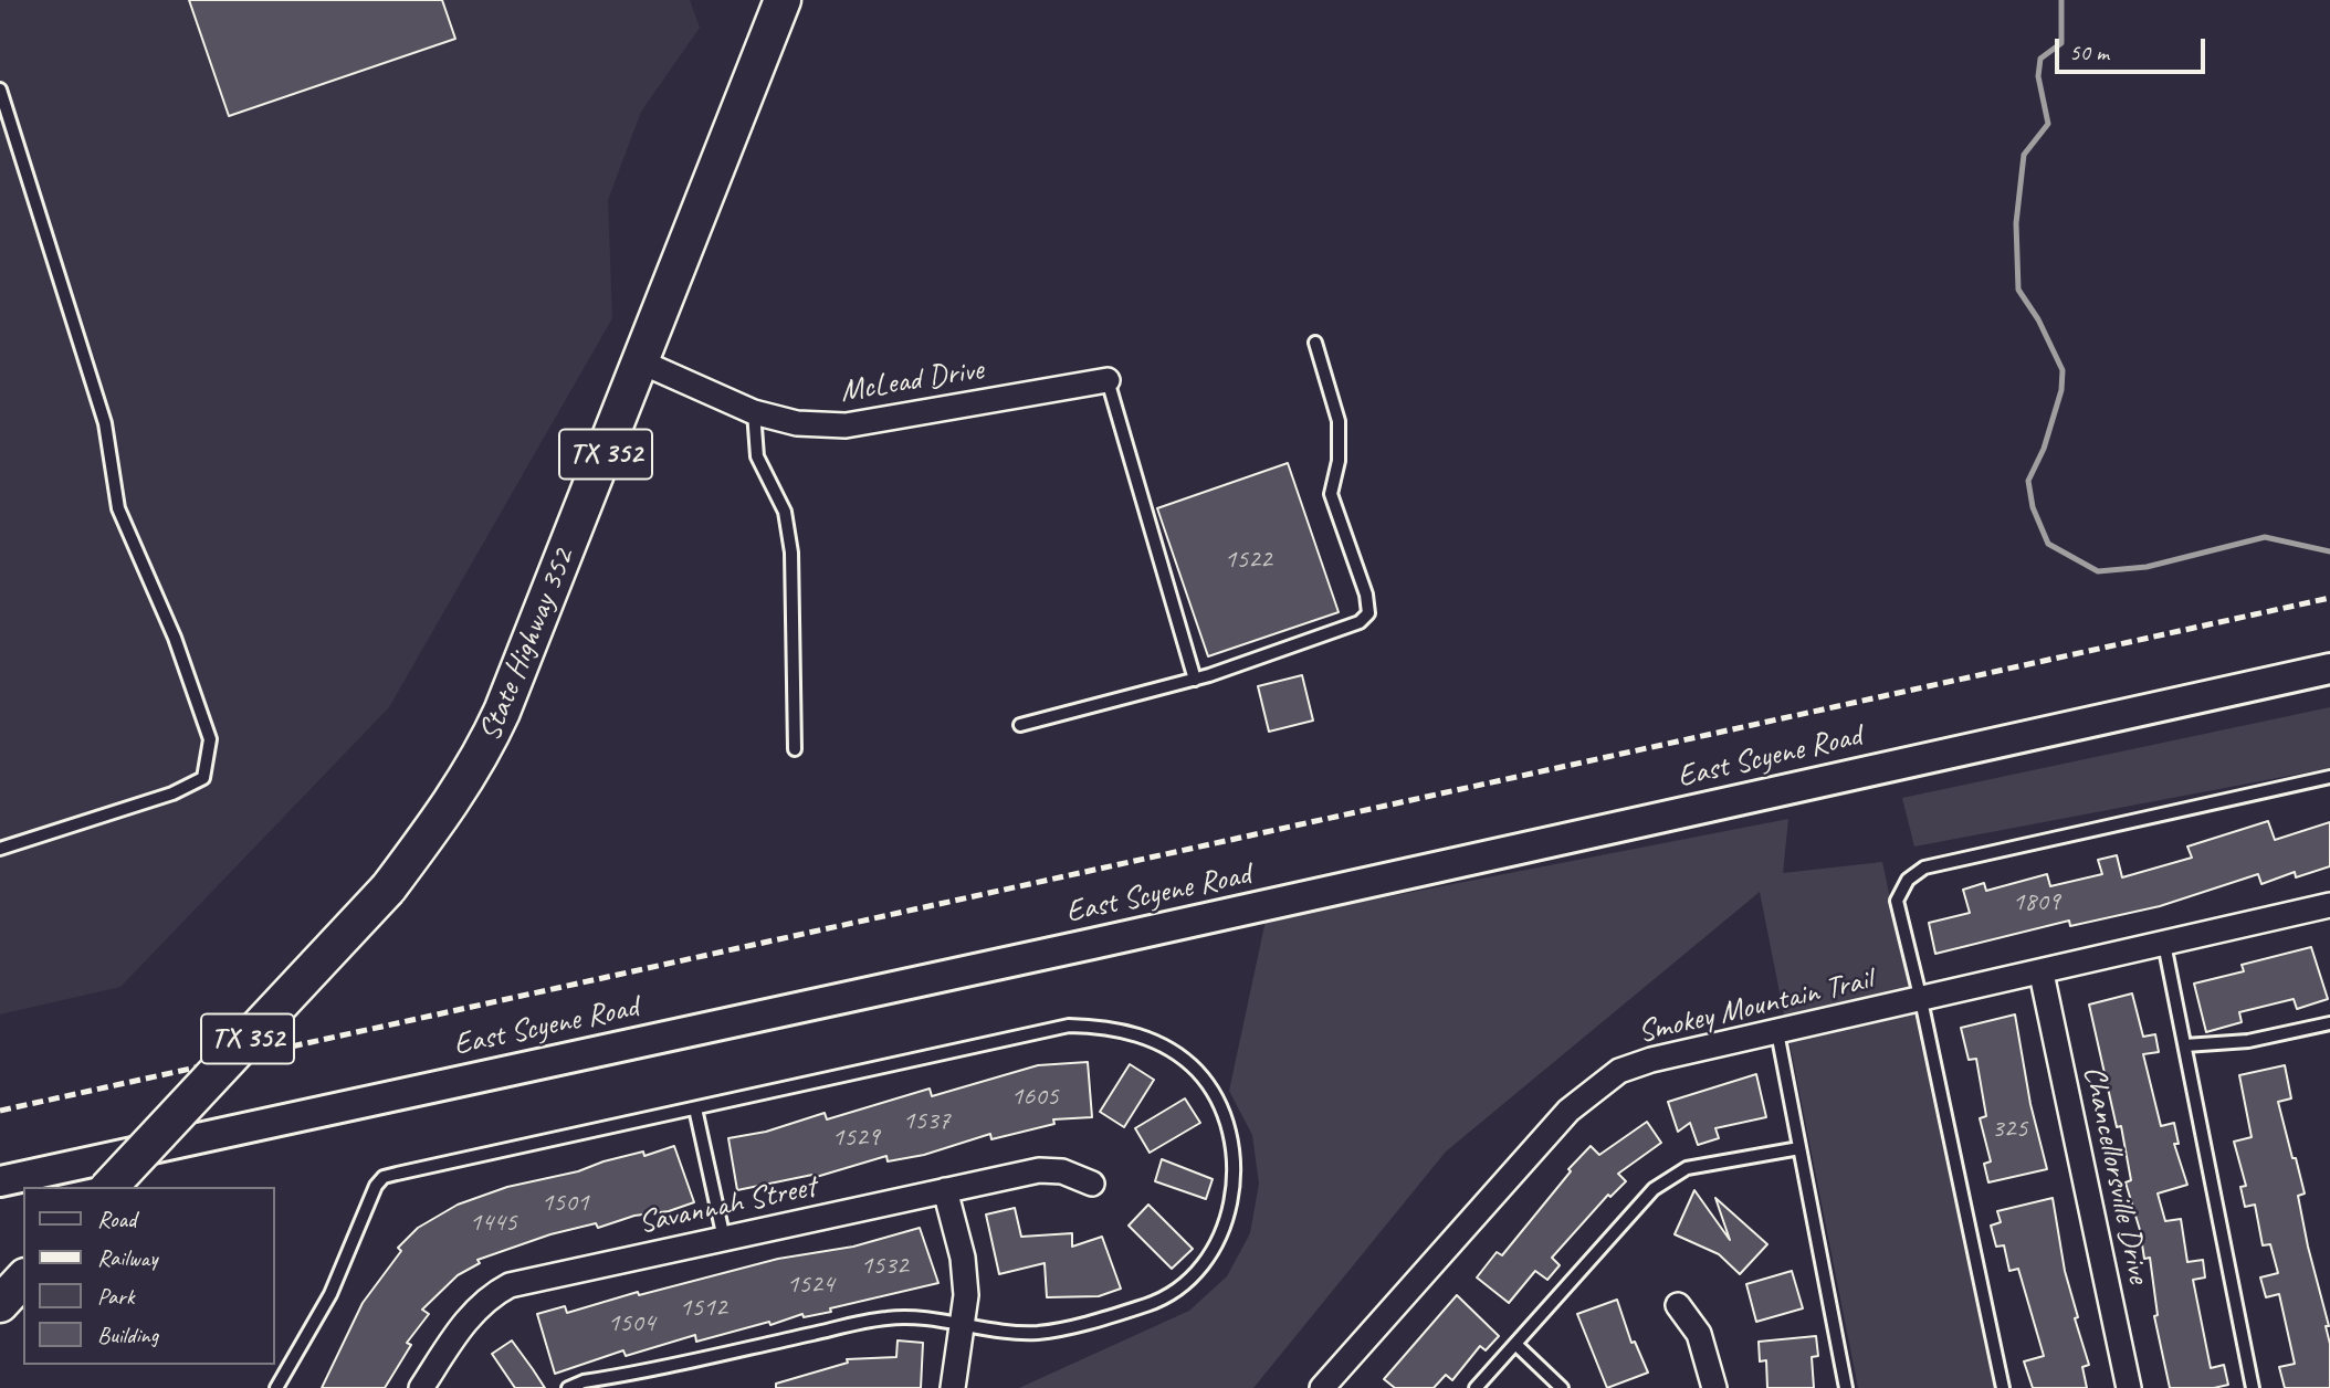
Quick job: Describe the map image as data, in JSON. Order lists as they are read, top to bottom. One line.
{"streets":{"main road":["TX 352","State Highway 352"],"street":["McLead Drive","East Scyene Road","Smokey Mountain Trail","Chancellorsville Drive","Savannah Street"]},"crossings":[["McLead Drive","State Highway 352"],["Smokey Mountain Trail","Chancellorsville Drive"]],"house_numbers":["1522","1809","1605","1537","325","1529","1501","1445","1532","1524","1512","1504"],"legend":["Road","Railway","Park","Building"],"scale_bar":"50 m"}
